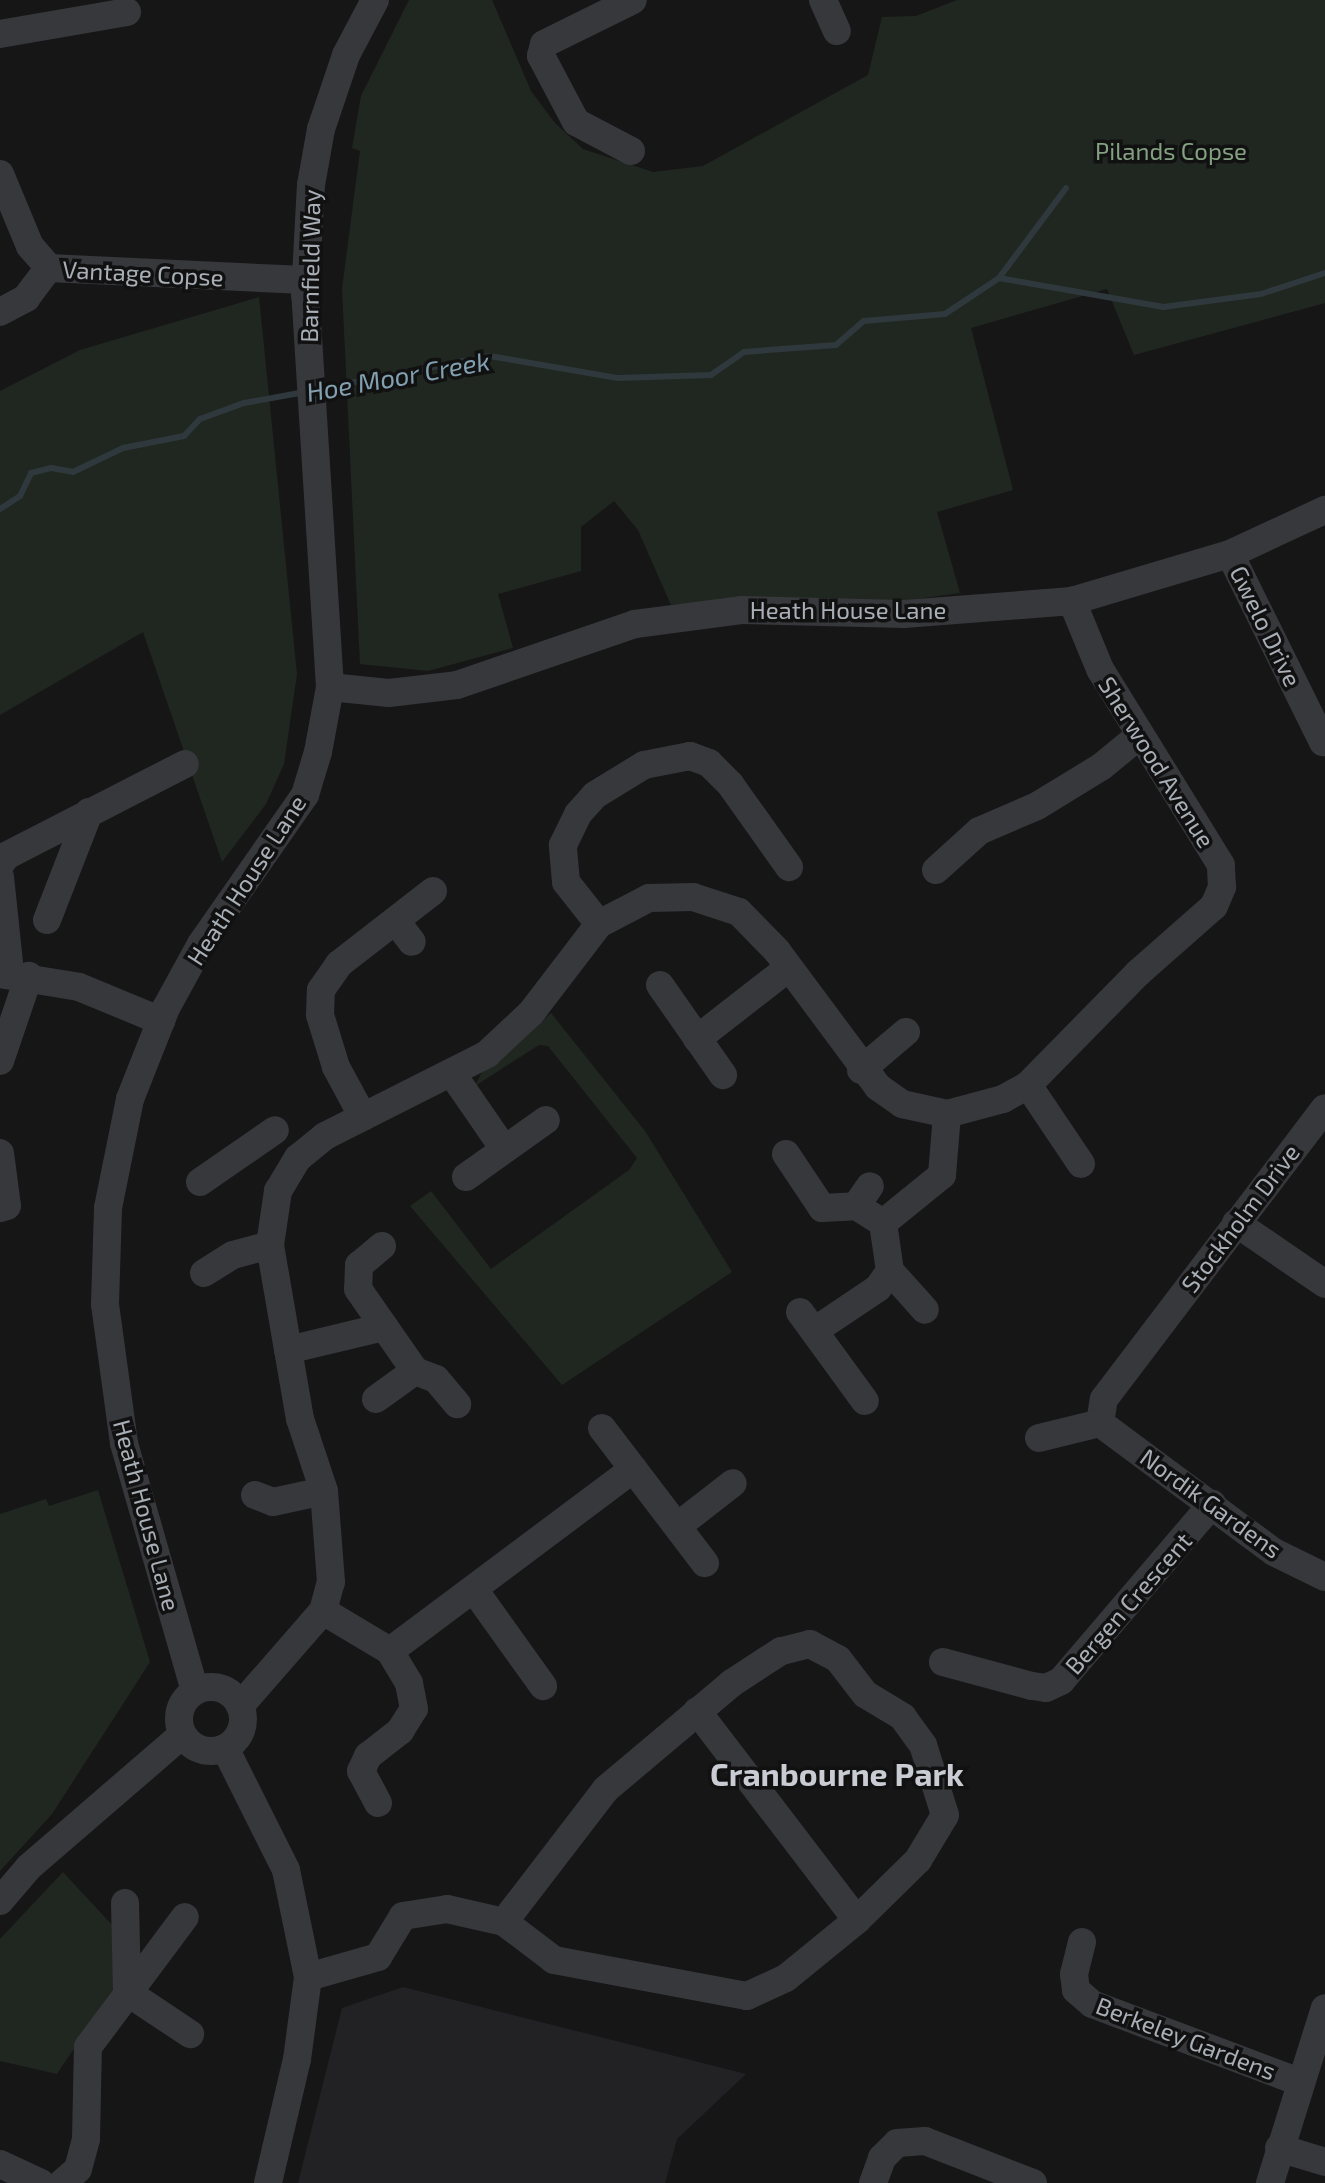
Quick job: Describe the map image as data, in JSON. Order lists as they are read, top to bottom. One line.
{"streets":{"street":["Barnfield Way","Vantage Copse","Heath House Lane","Gwelo Drive","Sherwood Avenue","Stockholm Drive","Nordik Gardens","Bergen Crescent","Berkeley Gardens"]},"crossings":[["Barnfield Way","Vantage Copse"],["Barnfield Way","Heath House Lane"],["Heath House Lane","Gwelo Drive"],["Heath House Lane","Sherwood Avenue"],["Stockholm Drive","Nordik Gardens"],["Nordik Gardens","Bergen Crescent"]],"districts":["Cranbourne Park"],"water":["Hoe Moor Creek"],"parks":["Pilands Copse"]}
